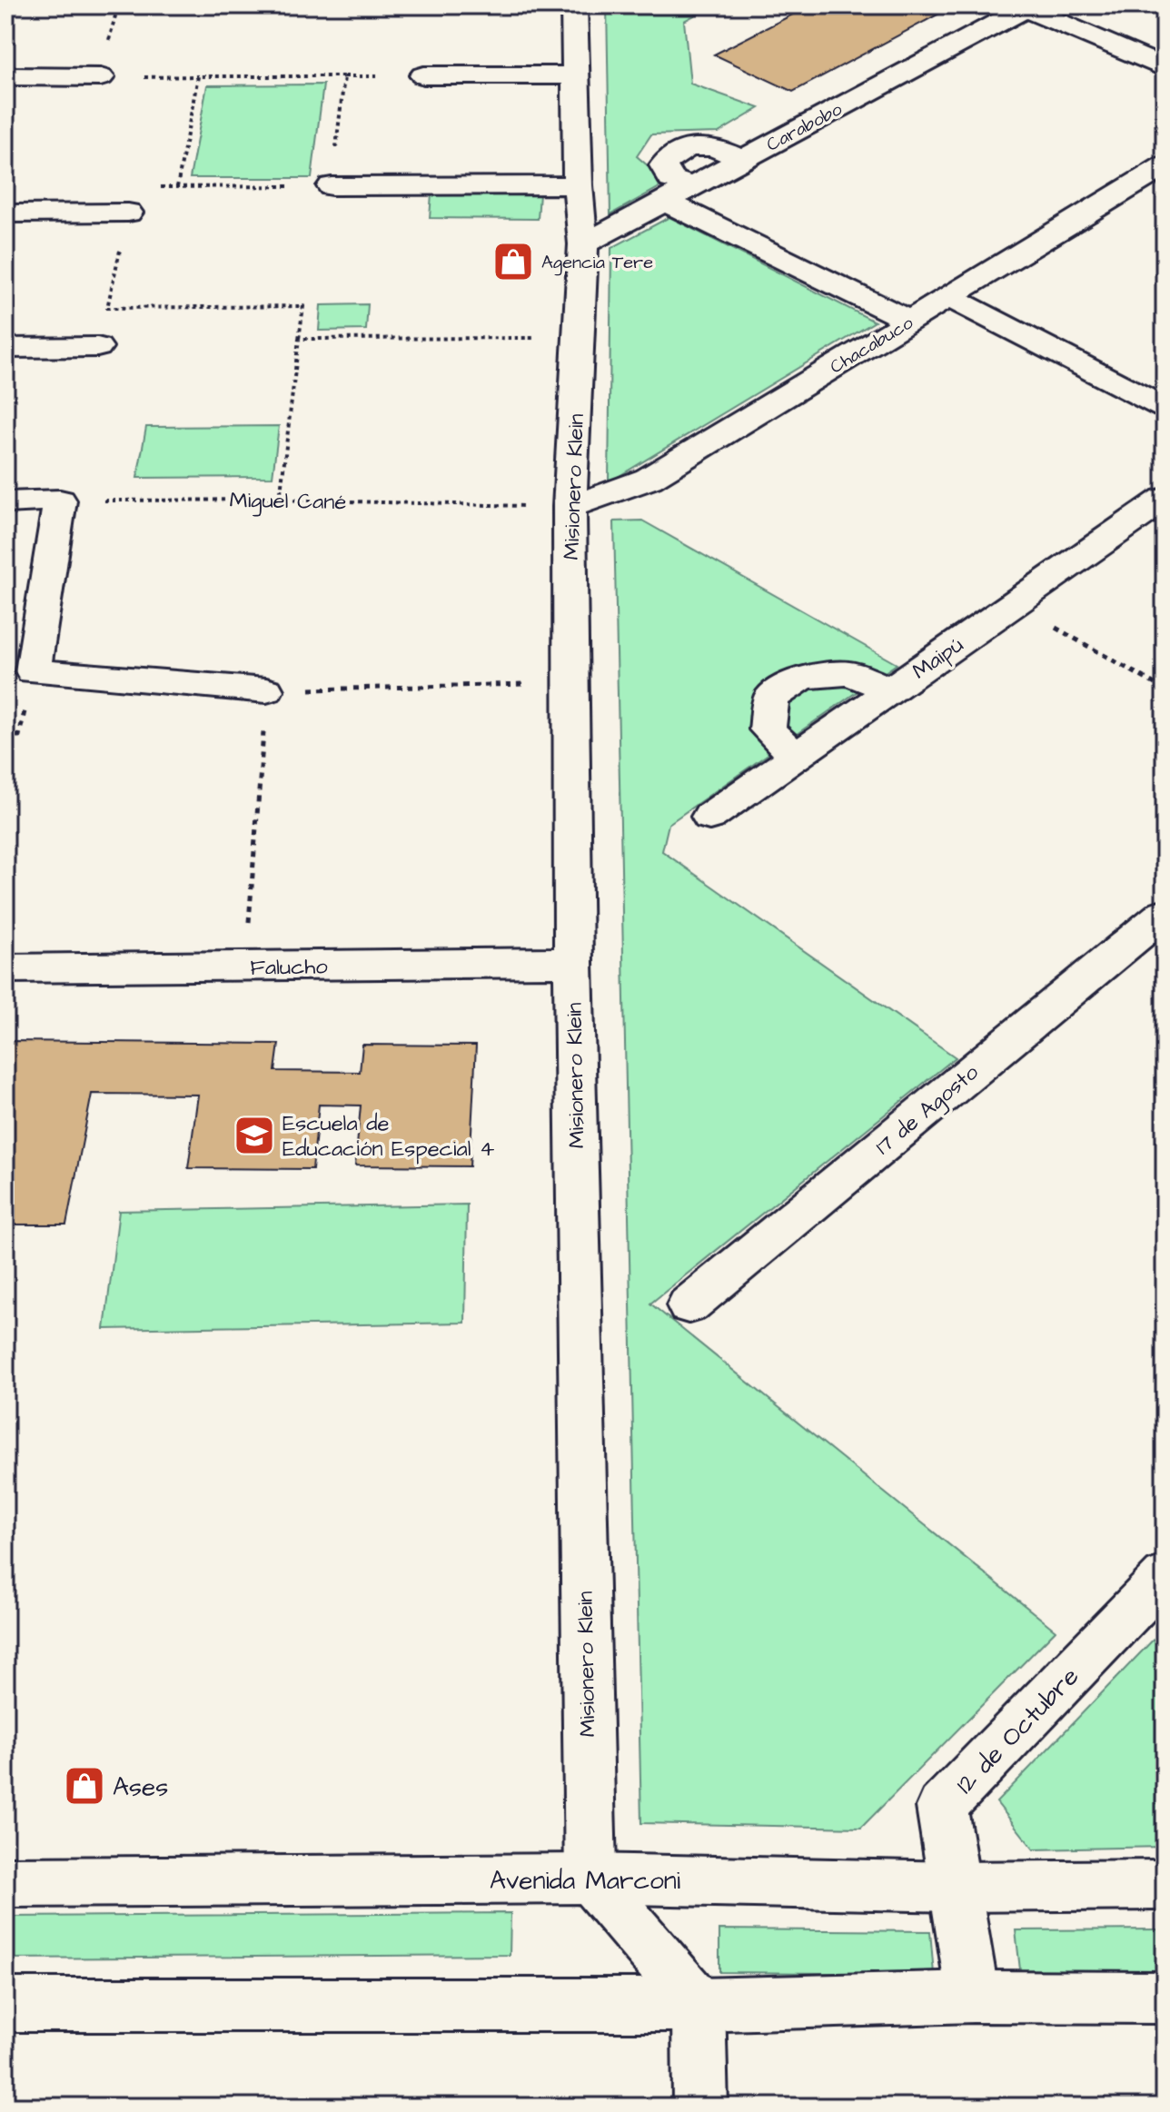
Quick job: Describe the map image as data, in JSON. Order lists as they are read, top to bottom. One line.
{"streets":{"street":["Carabobo","Chacabuco","Misionero Klein","Maipú","Falucho","17 de Agosto","12 de Octubre","Avenida Marconi"],"path":["Miguel Cané"]},"crossings":[["Carabobo","Misionero Klein"],["Chacabuco","Misionero Klein"],["Chacabuco","Miguel Cané"],["Misionero Klein","Miguel Cané"],["Misionero Klein","Falucho"],["Misionero Klein","Avenida Marconi"],["12 de Octubre","Avenida Marconi"]],"places":{"shop":["Agencia Tere","Ases"],"school or university":["Escuela de Educación Especial 4"]}}
